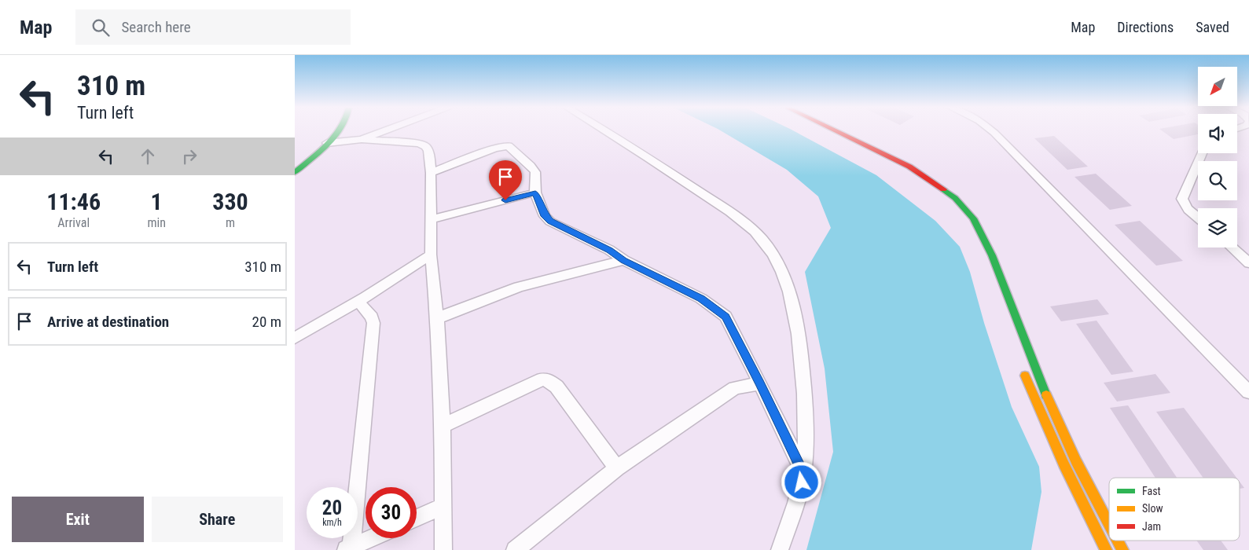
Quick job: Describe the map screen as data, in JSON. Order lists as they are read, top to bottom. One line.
{"legend":["Fast","Slow","Jam"],"north":"bottom left","page":{"header":"Map","search":"Search here","nav":["Map","Directions","Saved"],"turn":["310 m","Turn left"],"eta":["11:46","Arrival","1","min","330","m"],"list":[{"name":"Turn left","value":"310 m"},{"name":"Arrive at destination","value":"20 m"}],"speed":"20 km/h","limit":"30","buttons":["Exit","Share"]}}
